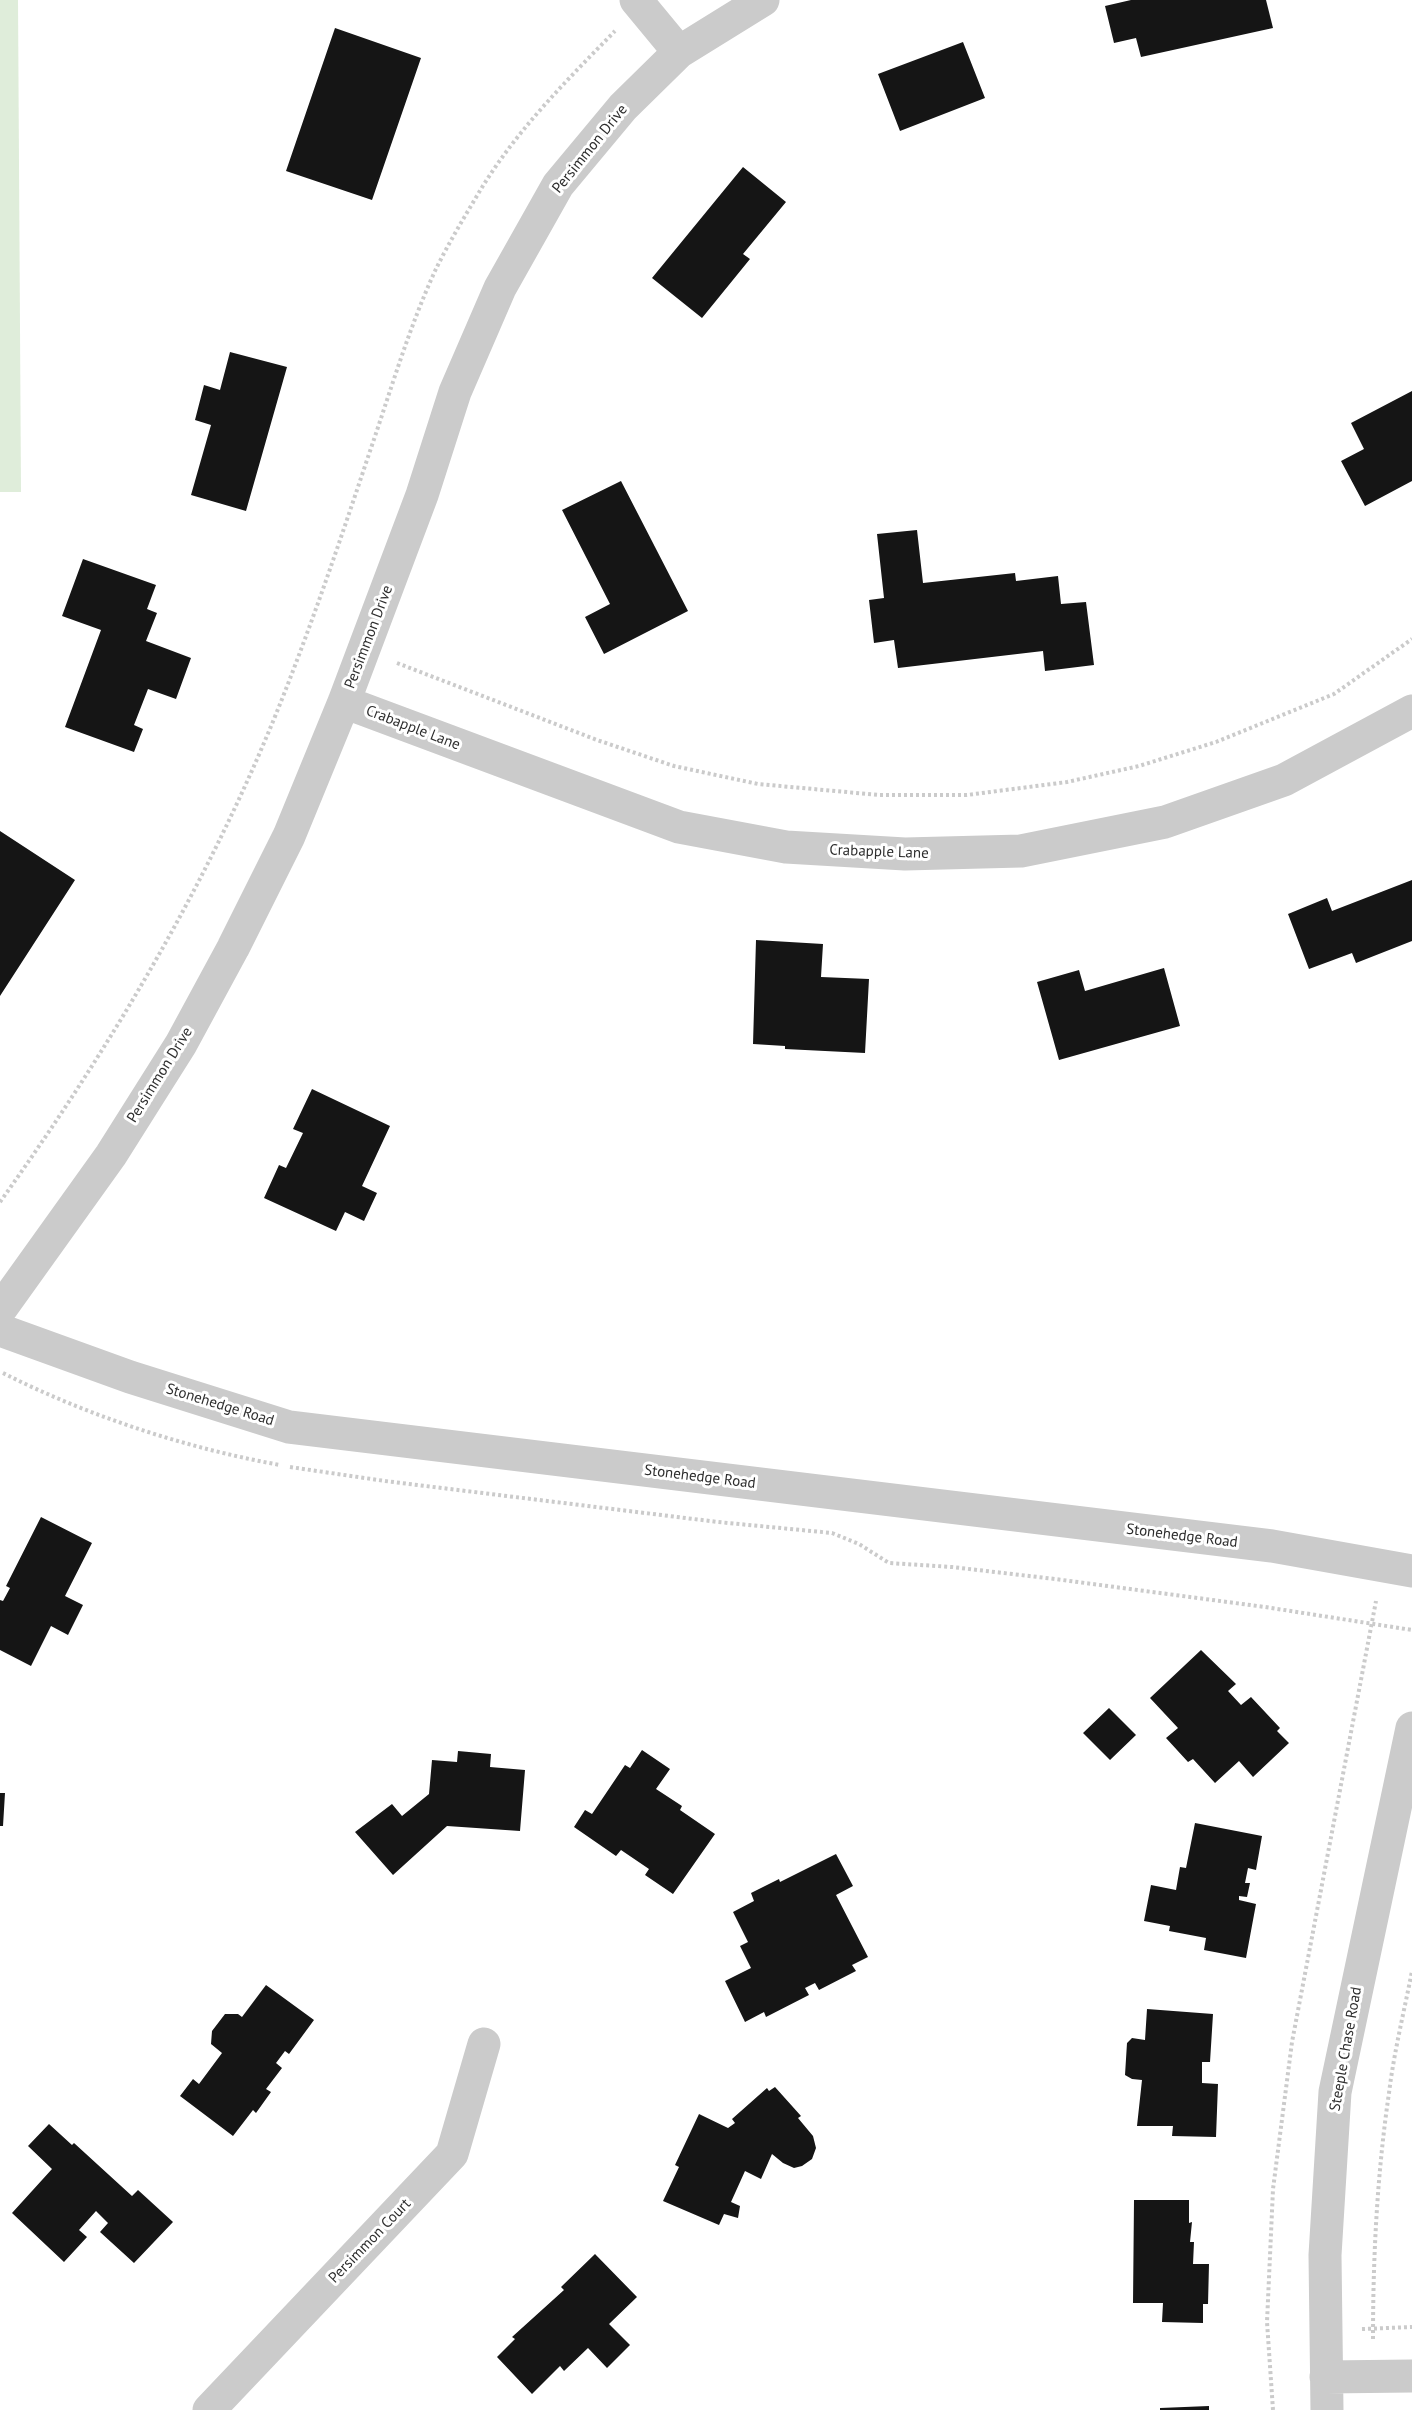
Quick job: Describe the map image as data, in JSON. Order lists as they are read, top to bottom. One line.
{"streets":{"street":["Persimmon Drive","Crabapple Lane","Stonehedge Road","Steeple Chase Road","Persimmon Court"]},"crossings":[["Persimmon Drive","Crabapple Lane"]]}
